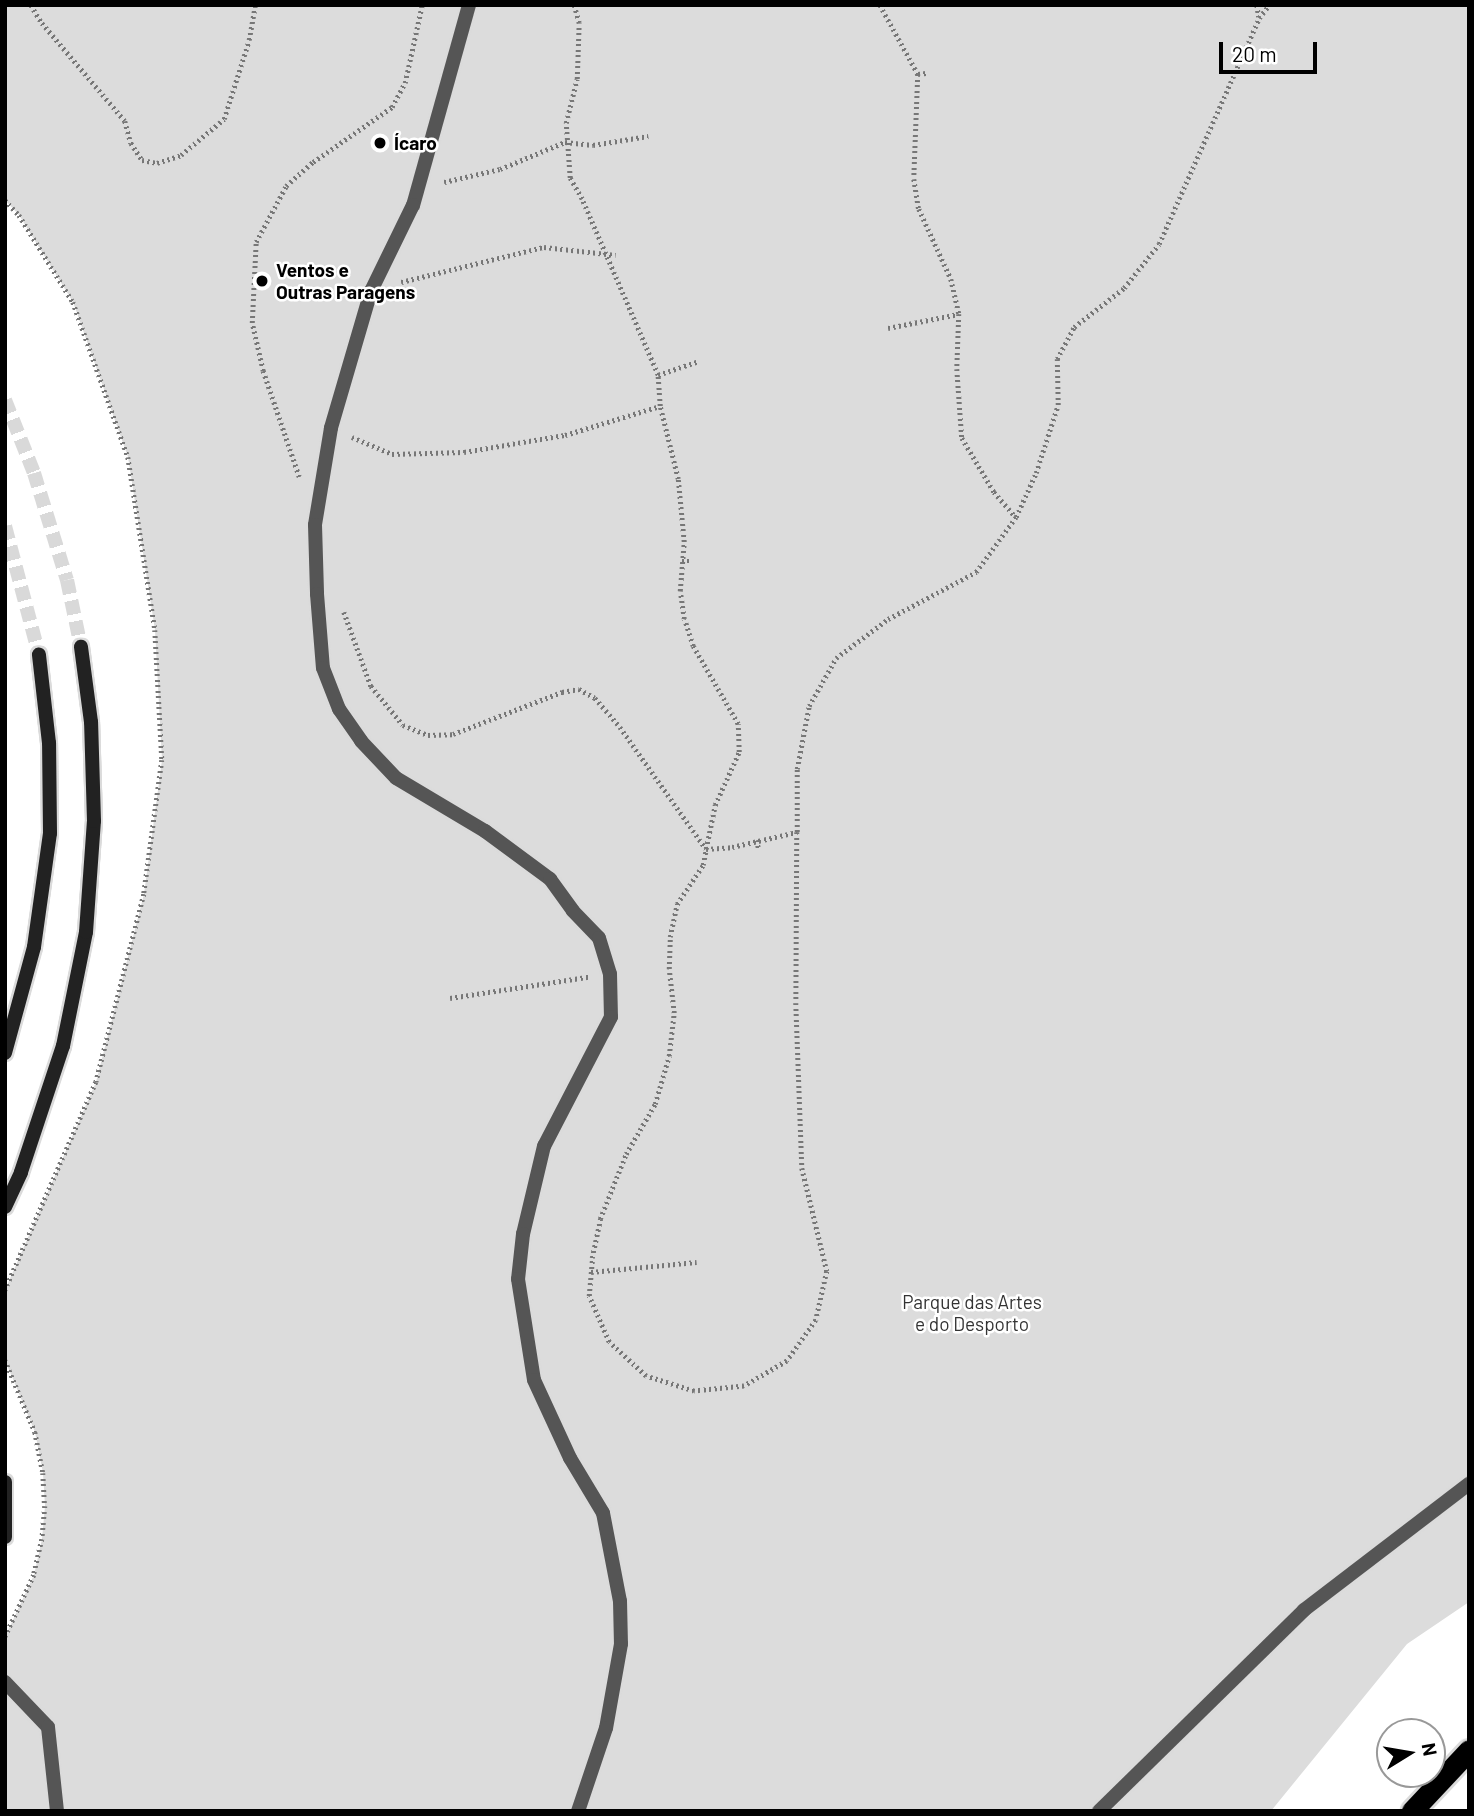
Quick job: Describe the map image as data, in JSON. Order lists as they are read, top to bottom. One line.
{"parks":["Parque das Artes e do Desporto"],"places":["Ícaro","Ventos e Outras Paragens"],"scale_bar":"20 m","north":"right"}
